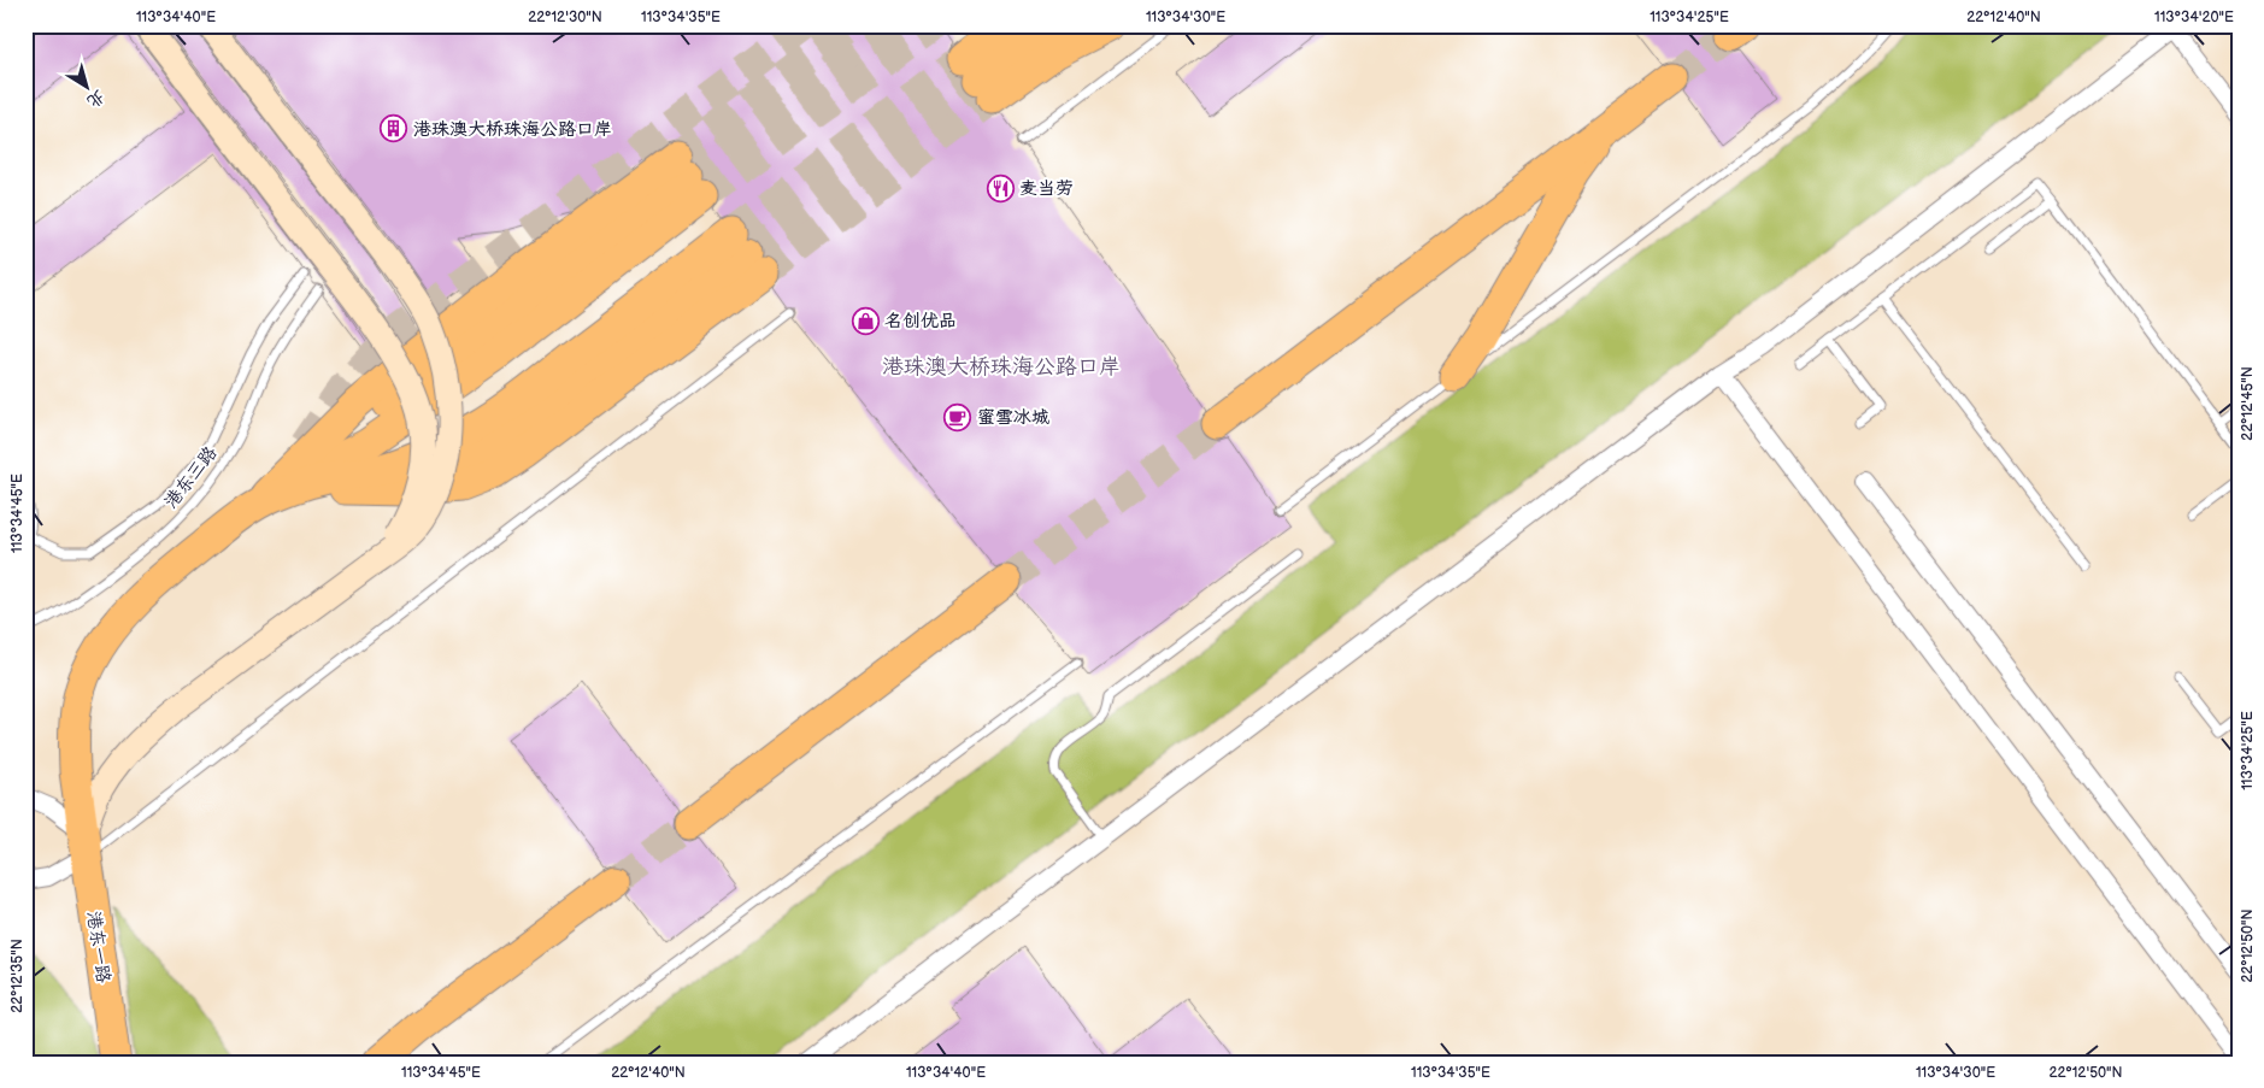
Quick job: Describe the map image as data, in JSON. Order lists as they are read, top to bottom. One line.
{"streets":{"highway":["港东一路"],"lane":["港东三路"]},"districts":["港珠澳大桥珠海公路口岸"],"places":{"building":["港珠澳大桥珠海公路口岸"],"restaurant":["麦当劳"],"shop":["名创优品"],"cafe":["蜜雪冰城"]},"north":"bottom right","coordinates":["113°34'40\"E","22°12'30\"N","113°34'35\"E","113°34'30\"E","113°34'25\"E","22°12'40\"N","113°34'20\"E","22°12'45\"N","113°34'45\"E","22°12'50\"N","22°12'35\"N"]}
